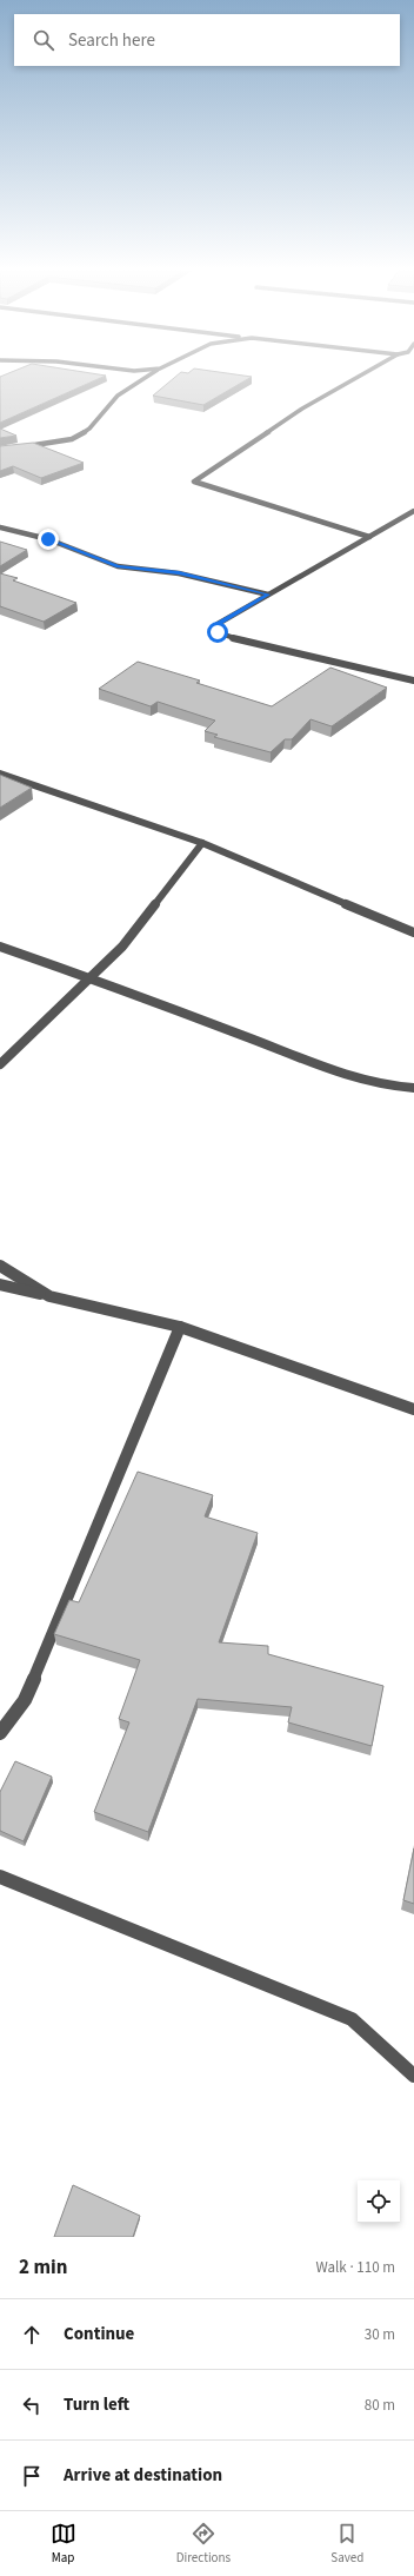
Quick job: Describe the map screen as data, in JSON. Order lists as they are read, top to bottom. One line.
{"page":{"search":"Search here","heading":["2 min","Walk · 110 m"],"list":[["Continue","30 m"],["Turn left","80 m"],"Arrive at destination"],"nav":["Map","Directions","Saved"]}}
